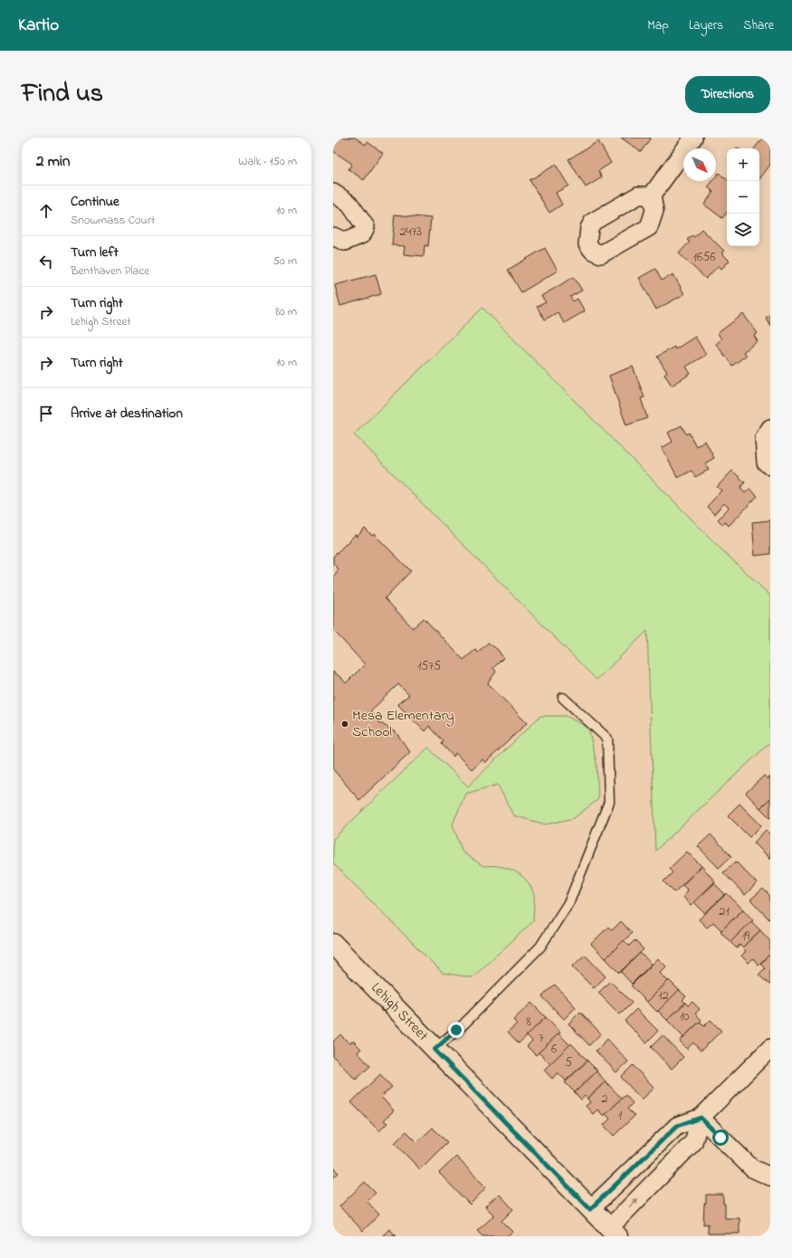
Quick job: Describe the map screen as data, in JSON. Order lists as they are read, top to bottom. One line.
{"streets":{"street":["Lehigh Street"]},"places":["Mesa Elementary School"],"house_numbers":["2473","1656","1575","21","19","12","10","8","7","6","5","2","1"],"north":"bottom right","page":{"header":"Kartio","nav":["Map","Layers","Share"],"title":"Find us","buttons":"Directions","heading":["2 min","Walk · 150 m"],"map_buttons":["+","−"],"list":[["Continue","Snowmass Court","10 m"],["Turn left","Benthaven Place","50 m"],["Turn right","Lehigh Street","80 m"],["Turn right","10 m"],"Arrive at destination"]}}
